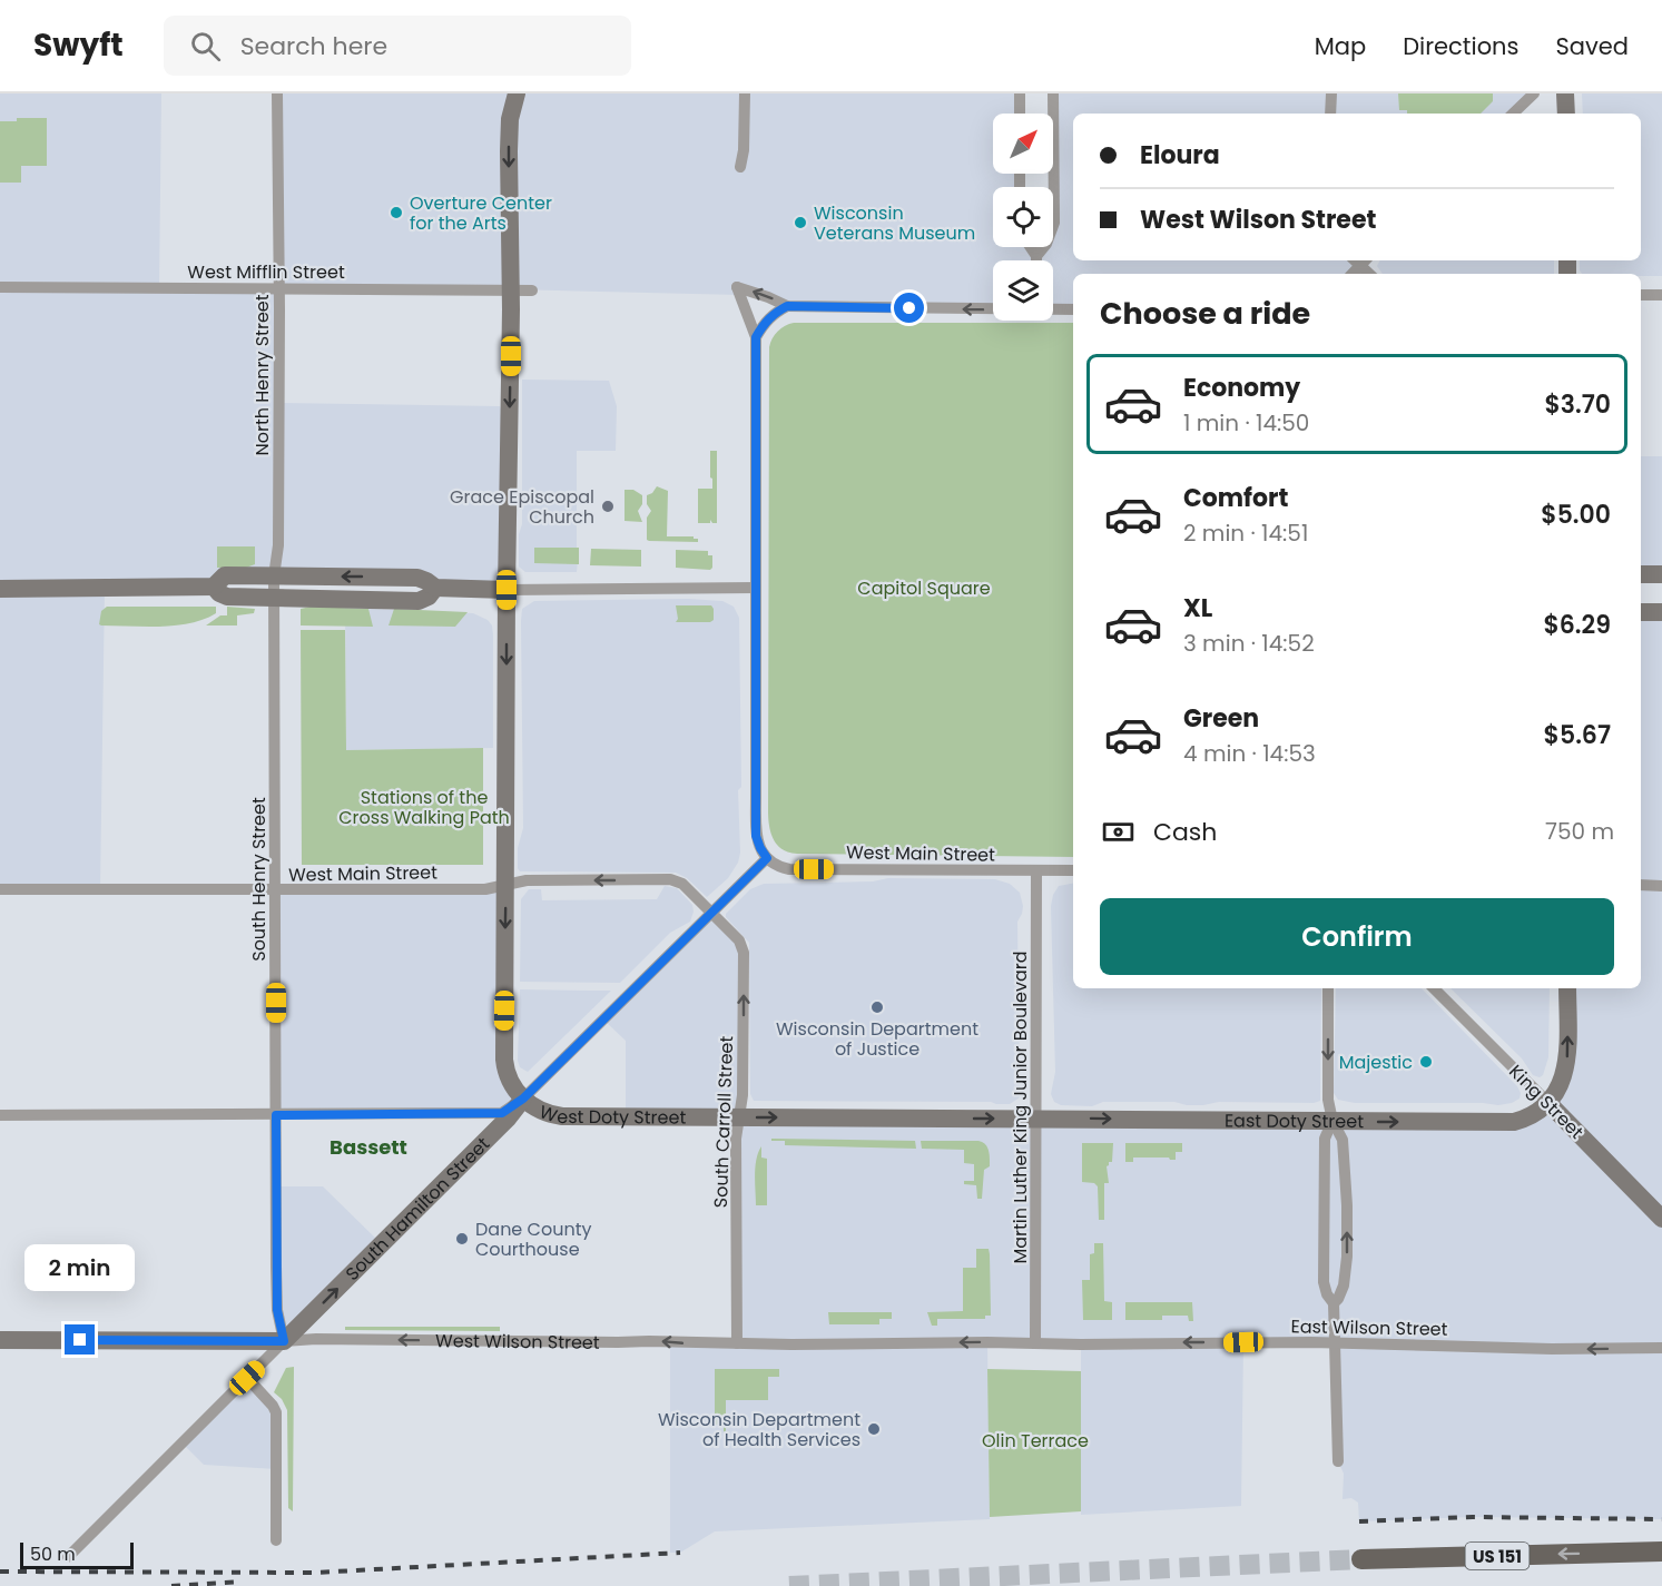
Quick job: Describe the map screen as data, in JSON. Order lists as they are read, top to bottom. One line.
{"streets":{"main road":["US 151"],"street":["West Mifflin Street","North Henry Street","West Main Street","South Henry Street","King Street","Martin Luther King Junior Boulevard","West Doty Street","East Doty Street","South Carroll Street","South Hamilton Street","East Wilson Street","West Wilson Street"]},"crossings":[["West Mifflin Street","North Henry Street"],["North Henry Street","South Henry Street"],["West Main Street","South Henry Street"],["West Main Street","Martin Luther King Junior Boulevard"],["West Main Street","South Carroll Street"],["West Main Street","South Hamilton Street"],["South Henry Street","West Doty Street"],["South Henry Street","South Hamilton Street"],["South Henry Street","West Wilson Street"],["King Street","East Doty Street"],["Martin Luther King Junior Boulevard","West Doty Street"],["Martin Luther King Junior Boulevard","East Doty Street"],["Martin Luther King Junior Boulevard","East Wilson Street"],["Martin Luther King Junior Boulevard","West Wilson Street"],["West Doty Street","East Doty Street"],["West Doty Street","South Carroll Street"],["West Doty Street","South Hamilton Street"],["South Carroll Street","South Hamilton Street"],["South Carroll Street","West Wilson Street"],["South Hamilton Street","West Wilson Street"],["East Wilson Street","West Wilson Street"]],"one_way":["East Doty Street","South Carroll Street","East Wilson Street","West Wilson Street"],"districts":["Bassett"],"parks":["Capitol Square","Stations of the Cross Walking Path","Olin Terrace"],"places":["Overture Center for the Arts","Wisconsin Veterans Museum","Grace Episcopal Church","Wisconsin Department of Justice","Majestic","Dane County Courthouse","Wisconsin Department of Health Services"],"scale_bar":"50 m","north":"top right","page":{"header":"Swyft","search":"Search here","nav":["Map","Directions","Saved"],"banner":["Eloura","West Wilson Street"],"heading":"Choose a ride","list":[{"name":"Economy","note":"1 min · 14:50","value":"$3.70"},{"name":"Comfort","note":"2 min · 14:51","value":"$5.00"},{"name":"XL","note":"3 min · 14:52","value":"$6.29"},{"name":"Green","note":"4 min · 14:53","value":"$5.67"}],"pay":["Cash","750 m"],"buttons":"Confirm","bubble":"2 min","scale":"50 m"}}
